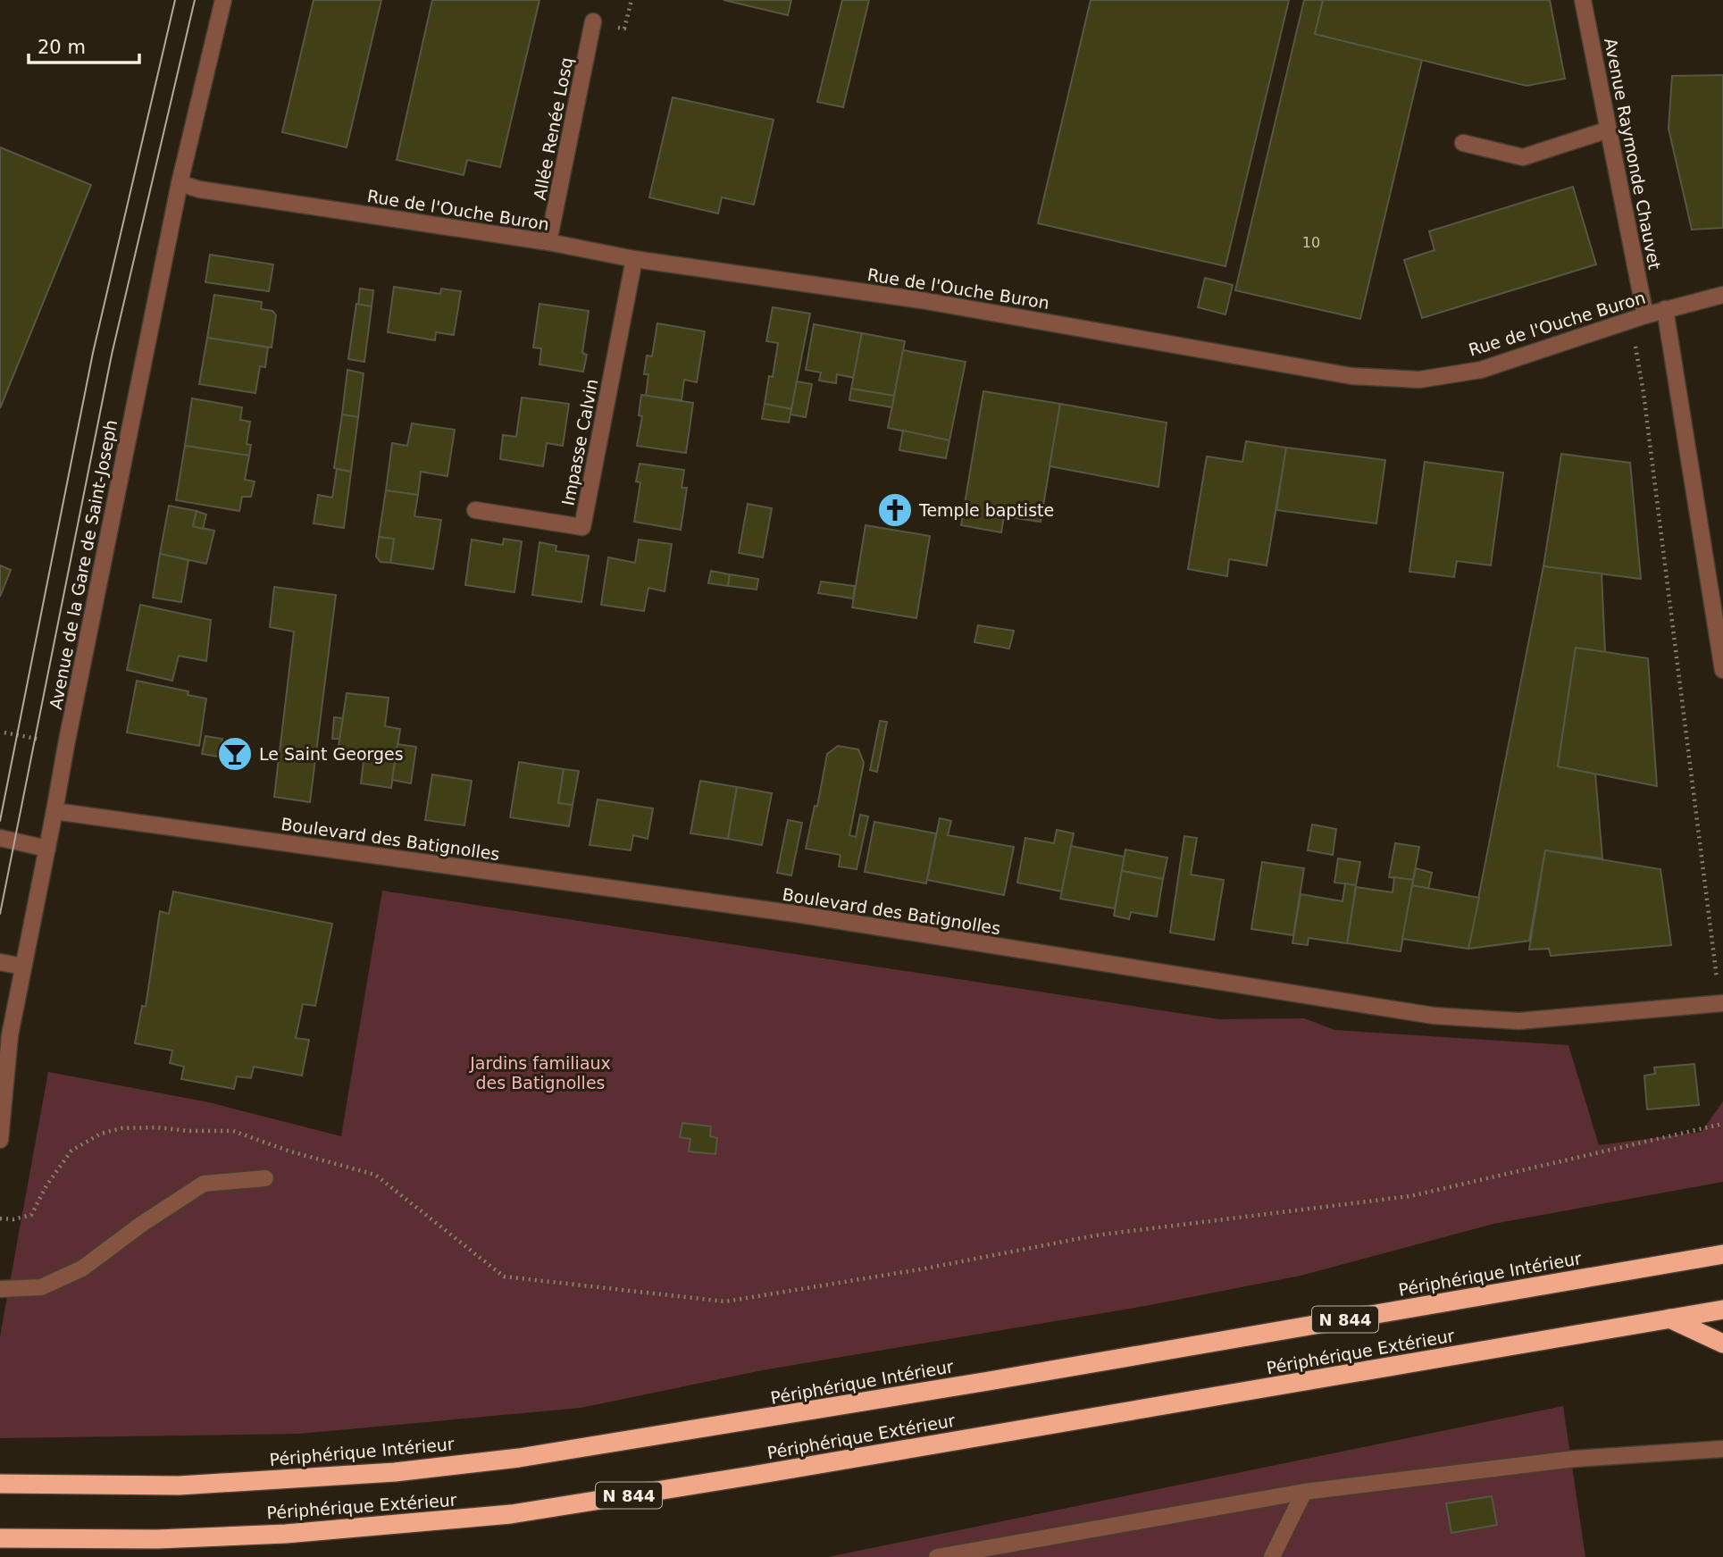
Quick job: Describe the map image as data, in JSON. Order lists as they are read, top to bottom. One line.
{"streets":{"highway":["Périphérique Intérieur","N 844","Périphérique Extérieur"],"street":["Allée Renée Losq","Avenue Raymonde Chauvet","Rue de l'Ouche Buron","Impasse Calvin","Avenue de la Gare de Saint-Joseph","Boulevard des Batignolles"]},"crossings":[["Allée Renée Losq","Rue de l'Ouche Buron"],["Avenue Raymonde Chauvet","Rue de l'Ouche Buron"],["Rue de l'Ouche Buron","Impasse Calvin"],["Rue de l'Ouche Buron","Avenue de la Gare de Saint-Joseph"],["Avenue de la Gare de Saint-Joseph","Boulevard des Batignolles"]],"parks":["Jardins familiaux des Batignolles"],"places":{"church":["Temple baptiste"],"bar":["Le Saint Georges"]},"house_numbers":["10"],"scale_bar":"20 m"}
